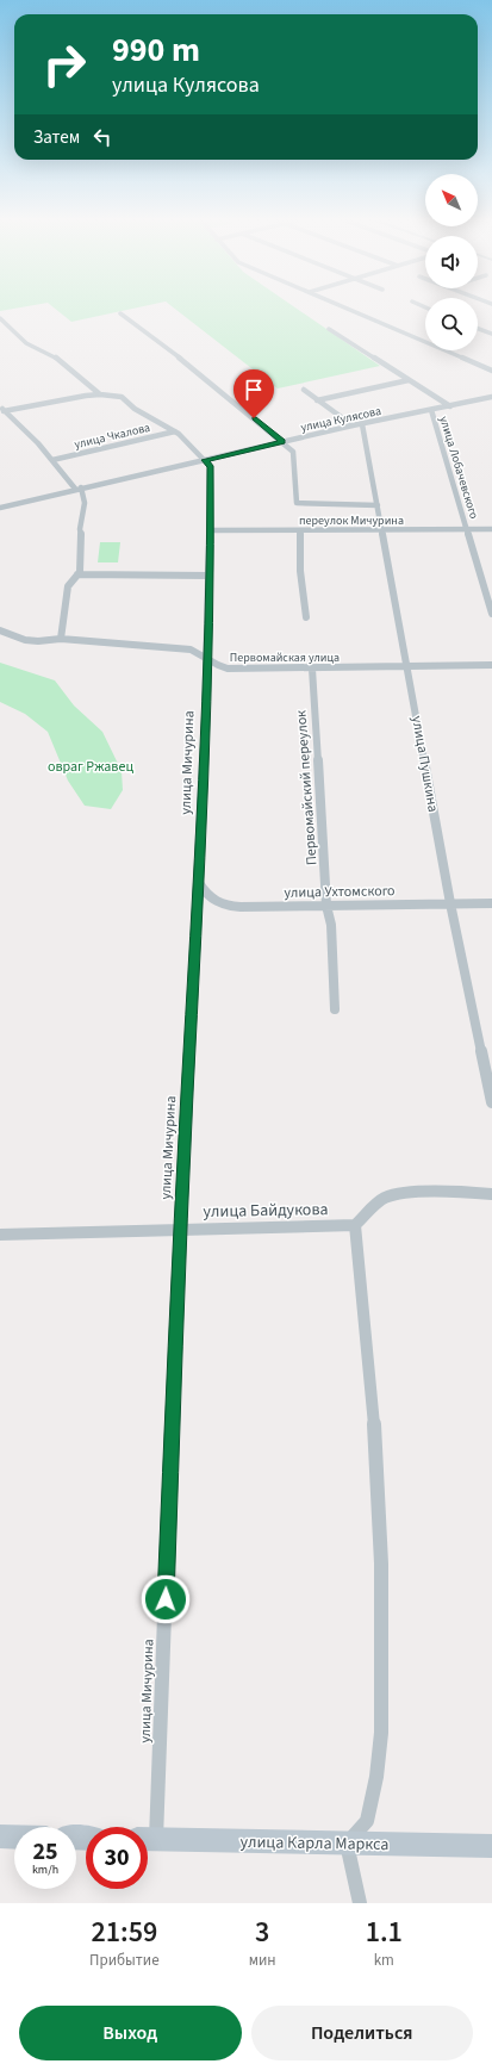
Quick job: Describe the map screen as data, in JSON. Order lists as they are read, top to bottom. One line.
{"streets":{"main road":["улица Карла Маркса"],"street":["улица Кулясова","улица Чкалова","улица Лобачевского","переулок Мичурина","Первомайская улица","улица Мичурина","улица Пушкина","Первомайский переулок","улица Ухтомского","улица Байдукова"]},"crossings":[["улица Кулясова","улица Лобачевского"],["улица Кулясова","улица Мичурина"],["улица Кулясова","улица Пушкина"],["улица Лобачевского","переулок Мичурина"],["переулок Мичурина","улица Мичурина"],["переулок Мичурина","улица Пушкина"],["Первомайская улица","улица Мичурина"],["Первомайская улица","улица Пушкина"],["Первомайская улица","Первомайский переулок"],["улица Мичурина","улица Ухтомского"],["улица Мичурина","улица Байдукова"],["улица Пушкина","улица Ухтомского"],["Первомайский переулок","улица Ухтомского"]],"parks":["овраг Ржавец"],"north":"top left","page":{"turn":["990 m","улица Кулясова"],"then":"Затем","speed":"25 km/h","limit":"30","eta":["21:59","Прибытие","3","мин","1.1","km"],"buttons":["Выход","Поделиться"]}}
